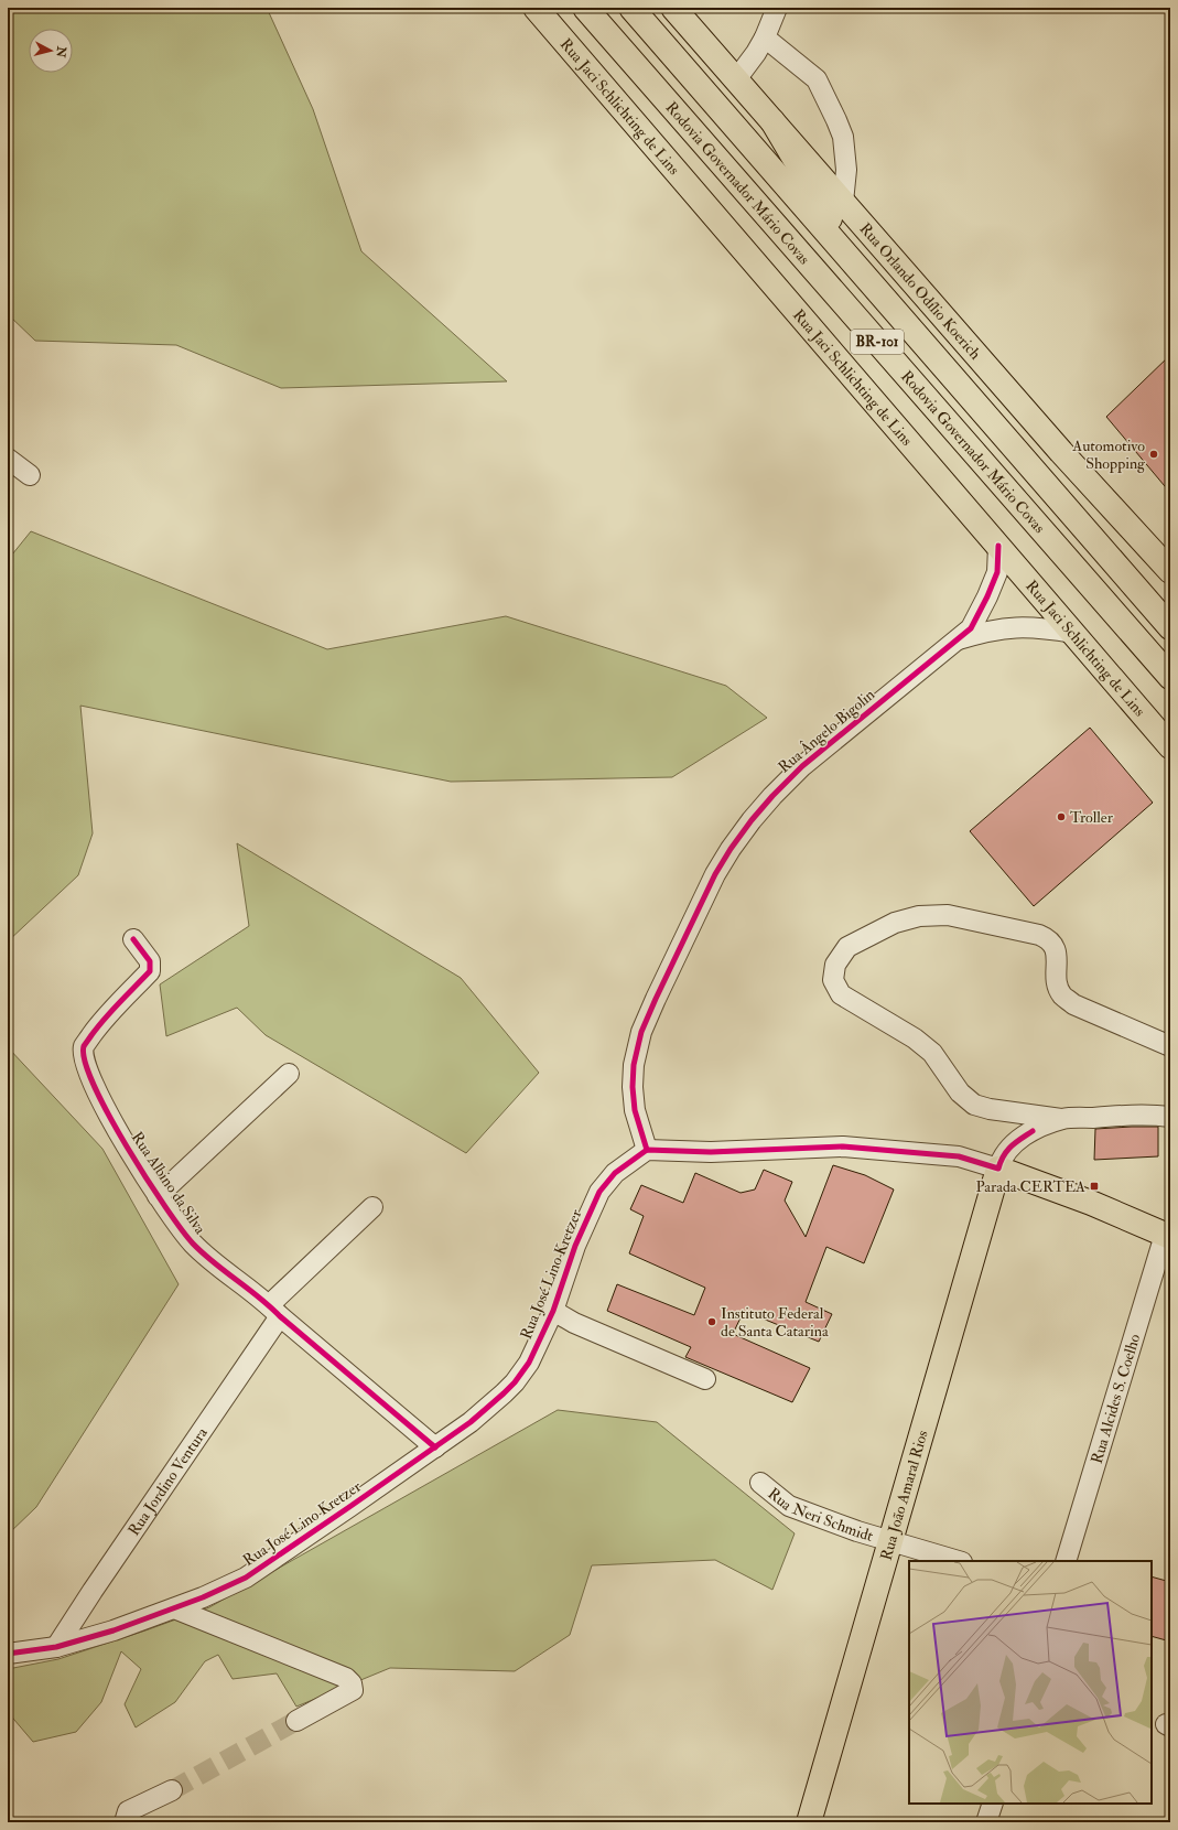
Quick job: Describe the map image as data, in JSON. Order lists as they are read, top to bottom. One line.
{"streets":{"main road":["Rua Jaci Schlichting de Lins","Rodovia Governador Mário Covas","Rua Orlando Odílio Koerich","BR-101","Rua João Amaral Rios"],"street":["Rua Ângelo Bigolin","Rua Albino da Silva","Rua José Lino Kretzer","Rua Alcides S. Coelho","Rua Jordino Ventura","Rua Neri Schmidt"]},"crossings":[["Rua Jaci Schlichting de Lins","Rua Ângelo Bigolin"],["Rua Ângelo Bigolin","Rua José Lino Kretzer"],["Rua Albino da Silva","Rua José Lino Kretzer"],["Rua Albino da Silva","Rua Jordino Ventura"],["Rua José Lino Kretzer","Rua Jordino Ventura"],["Rua João Amaral Rios","Rua Neri Schmidt"]],"places":{"other":["Automotivo Shopping","Troller","Instituto Federal de Santa Catarina"],"transit":["Parada CERTEA"]},"north":"right"}
